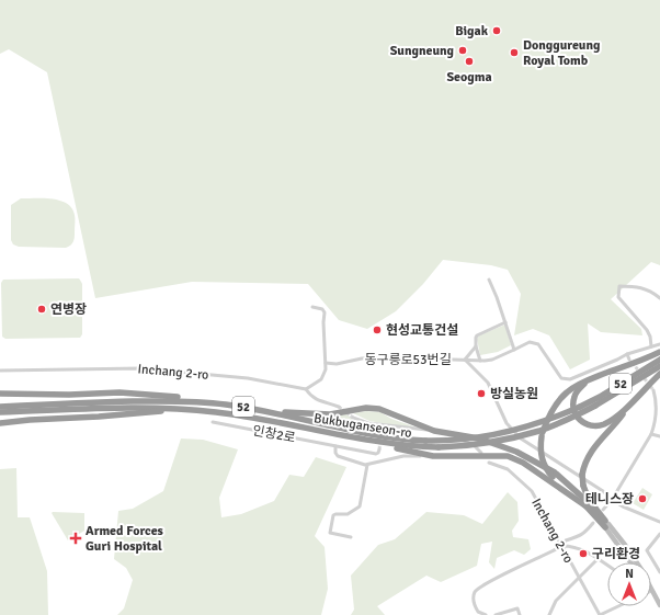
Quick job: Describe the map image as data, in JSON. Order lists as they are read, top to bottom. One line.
{"streets":{"highway":["52","Bukbuganseon-ro"],"street":["동구릉로53번길","Inchang 2-ro","인창2로"]},"crossings":[["52","Bukbuganseon-ro"]],"places":{"other":["Bigak","Sungneung","Donggureung Royal Tomb","Seogma","연병장","현성교통건설","방실농원","테니스장","구리환경"],"health":["Armed Forces Guri Hospital"]},"north":"top"}
